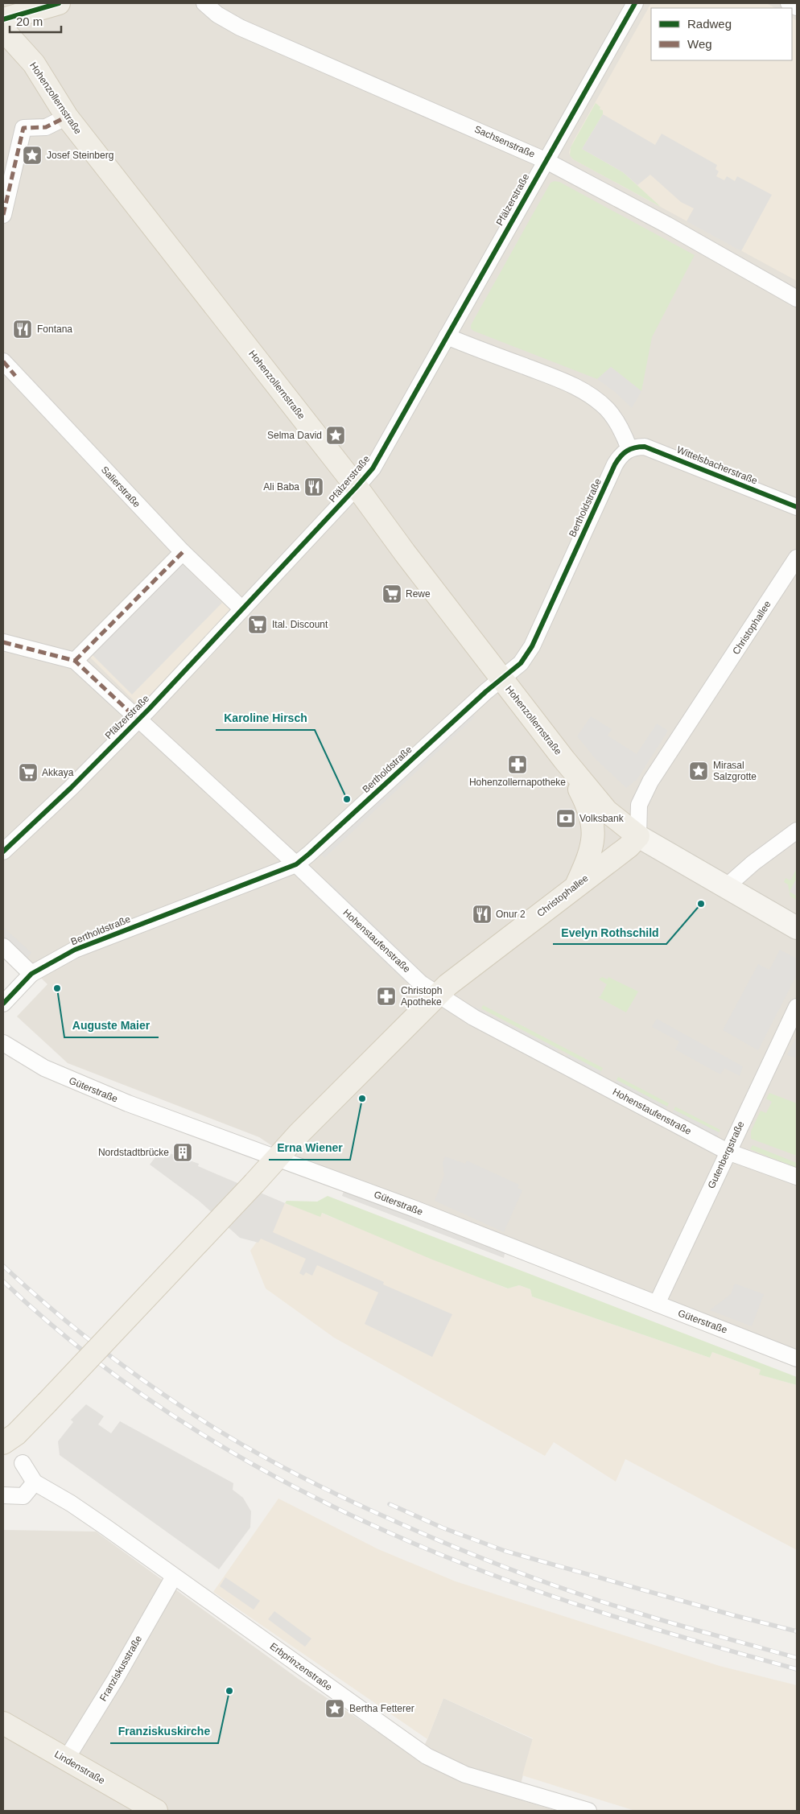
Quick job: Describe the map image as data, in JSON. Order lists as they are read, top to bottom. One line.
{"streets":{"main road":["Hohenzollernstraße","Christophallee","Lindenstraße"],"street":["Sachsenstraße","Pfälzerstraße","Wittelsbacherstraße","Salierstraße","Bertholdstraße","Hohenstaufenstraße","Güterstraße","Gutenbergstraße","Erbprinzenstraße","Franziskusstraße"]},"crossings":[["Hohenzollernstraße","Pfälzerstraße"],["Hohenzollernstraße","Bertholdstraße"],["Hohenzollernstraße","Christophallee"],["Sachsenstraße","Pfälzerstraße"],["Pfälzerstraße","Salierstraße"],["Pfälzerstraße","Hohenstaufenstraße"],["Wittelsbacherstraße","Bertholdstraße"],["Bertholdstraße","Hohenstaufenstraße"],["Christophallee","Hohenstaufenstraße"],["Christophallee","Güterstraße"],["Hohenstaufenstraße","Gutenbergstraße"],["Güterstraße","Gutenbergstraße"],["Erbprinzenstraße","Franziskusstraße"],["Franziskusstraße","Lindenstraße"]],"places":{"place":["Josef Steinberg","Selma David","Mirasal Salzgrotte","Bertha Fetterer"],"restaurant":["Fontana","Ali Baba","Onur 2"],"supermarket":["Rewe","Ital. Discount","Akkaya"],"pharmacy":["Hohenzollernapotheke","Christoph Apotheke"],"other":["Karoline Hirsch","Evelyn Rothschild","Auguste Maier","Erna Wiener","Franziskuskirche"],"bank":["Volksbank"],"building":["Nordstadtbrücke"]},"legend":["Radweg","Weg"],"scale_bar":"20 m"}
